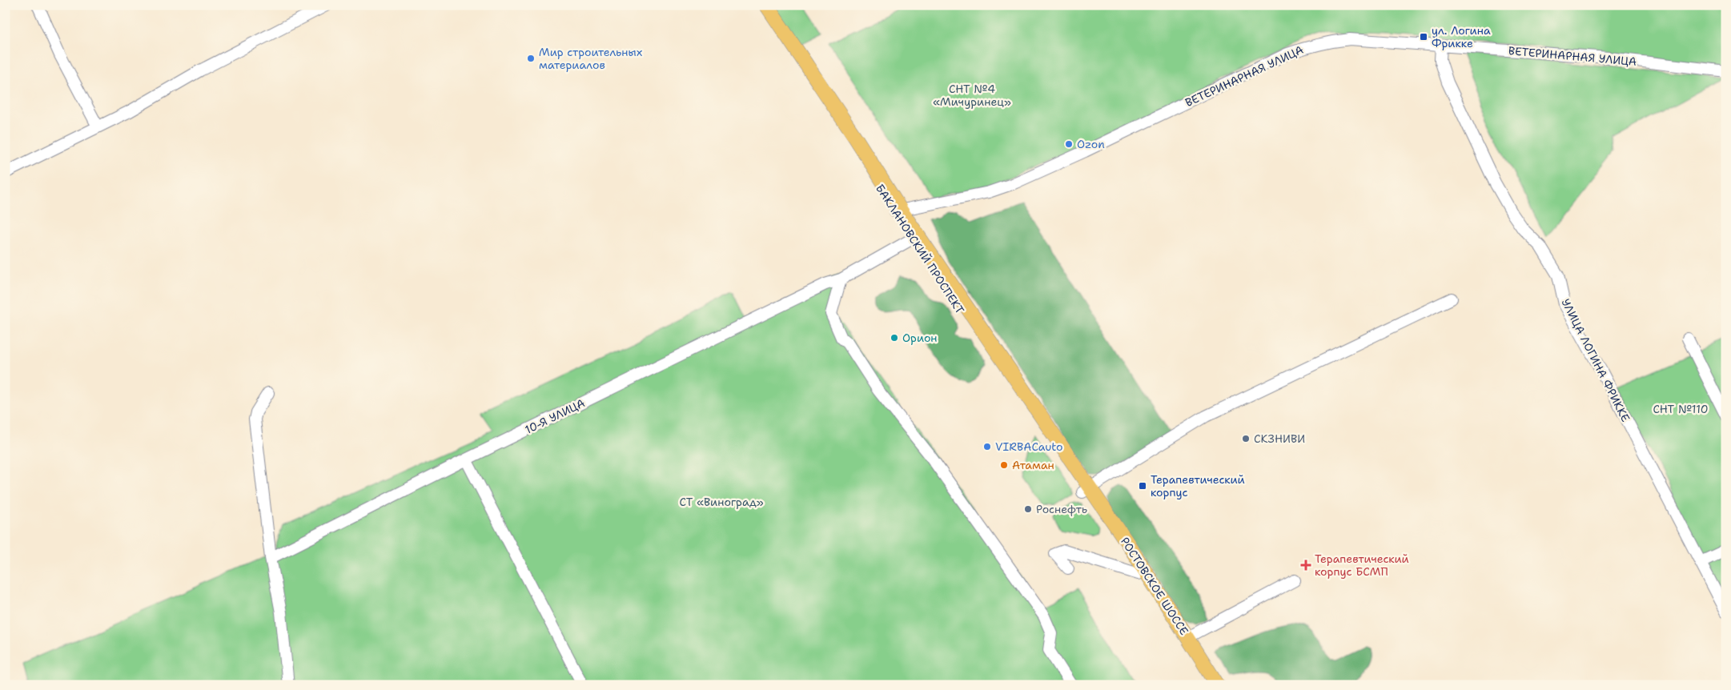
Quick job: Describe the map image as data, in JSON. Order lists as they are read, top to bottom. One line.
{"streets":{"main road":["БАКЛАНОВСКИЙ ПРОСПЕКТ","РОСТОВСКОЕ ШОССЕ"],"street":["ВЕТЕРИНАРНАЯ УЛИЦА","УЛИЦА ЛОГИНА ФРИККЕ","10-Я УЛИЦА"]},"crossings":[["ВЕТЕРИНАРНАЯ УЛИЦА","БАКЛАНОВСКИЙ ПРОСПЕКТ"],["ВЕТЕРИНАРНАЯ УЛИЦА","УЛИЦА ЛОГИНА ФРИККЕ"],["БАКЛАНОВСКИЙ ПРОСПЕКТ","10-Я УЛИЦА"],["БАКЛАНОВСКИЙ ПРОСПЕКТ","РОСТОВСКОЕ ШОССЕ"]],"parks":["СНТ №4 «Мичуринец»","СНТ №110","СТ «Виноград»"],"places":{"transit":["ул. Логина Фрикке","Терапевтический корпус"],"other":["Мир строительных материалов","Ozon","Орион","СКЗНИВИ","VIRBACauto","Атаман","Роснефть"],"health":["Терапевтический корпус БСМП"]}}
